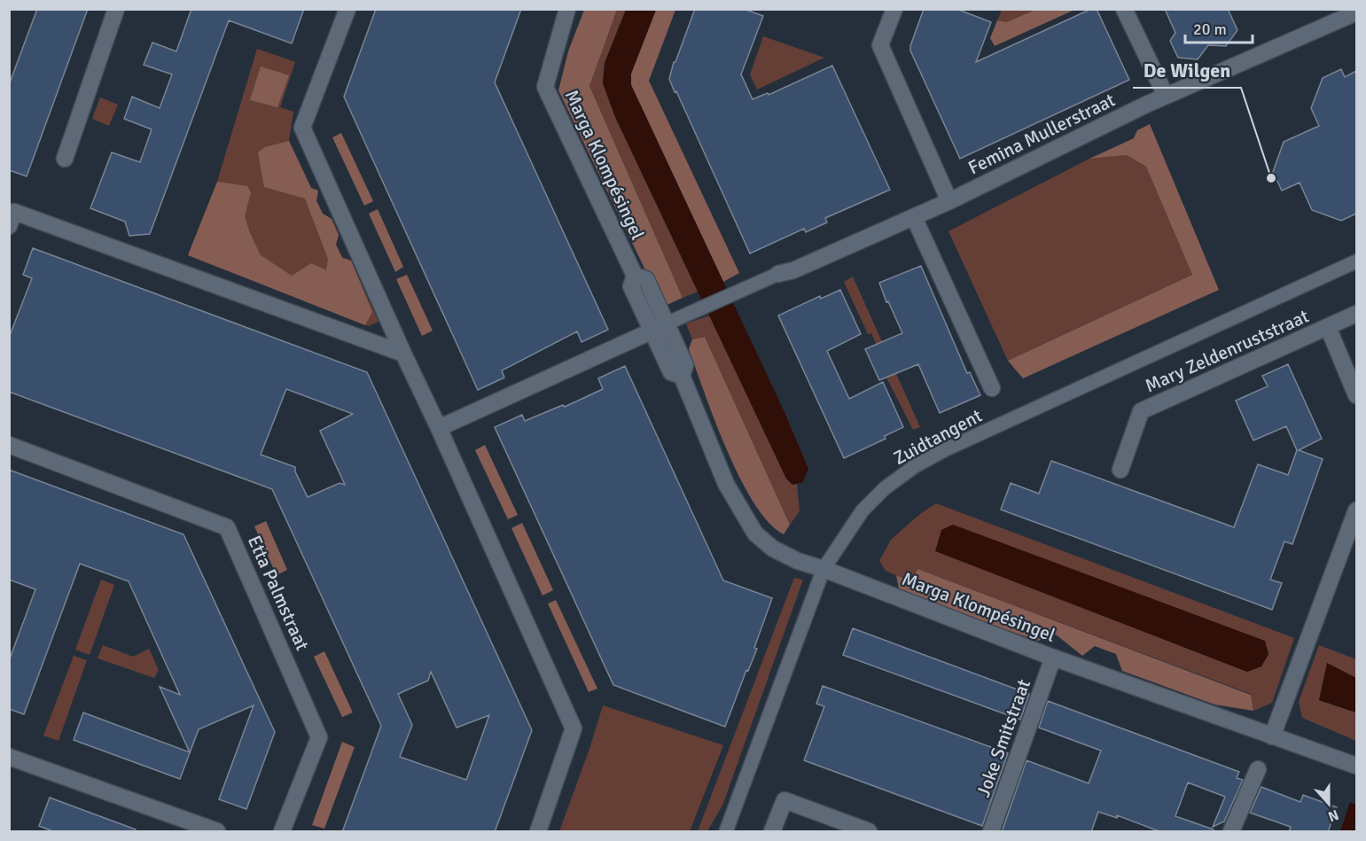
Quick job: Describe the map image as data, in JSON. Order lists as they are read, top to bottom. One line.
{"streets":{"street":["Femina Mullerstraat","Marga Klompésingel","Mary Zeldenruststraat","Etta Palmstraat","Joke Smitstraat"],"lane":["Zuidtangent"]},"crossings":[["Femina Mullerstraat","Marga Klompésingel"],["Marga Klompésingel","Zuidtangent"],["Marga Klompésingel","Joke Smitstraat"]],"places":["De Wilgen"],"scale_bar":"20 m","north":"bottom"}
